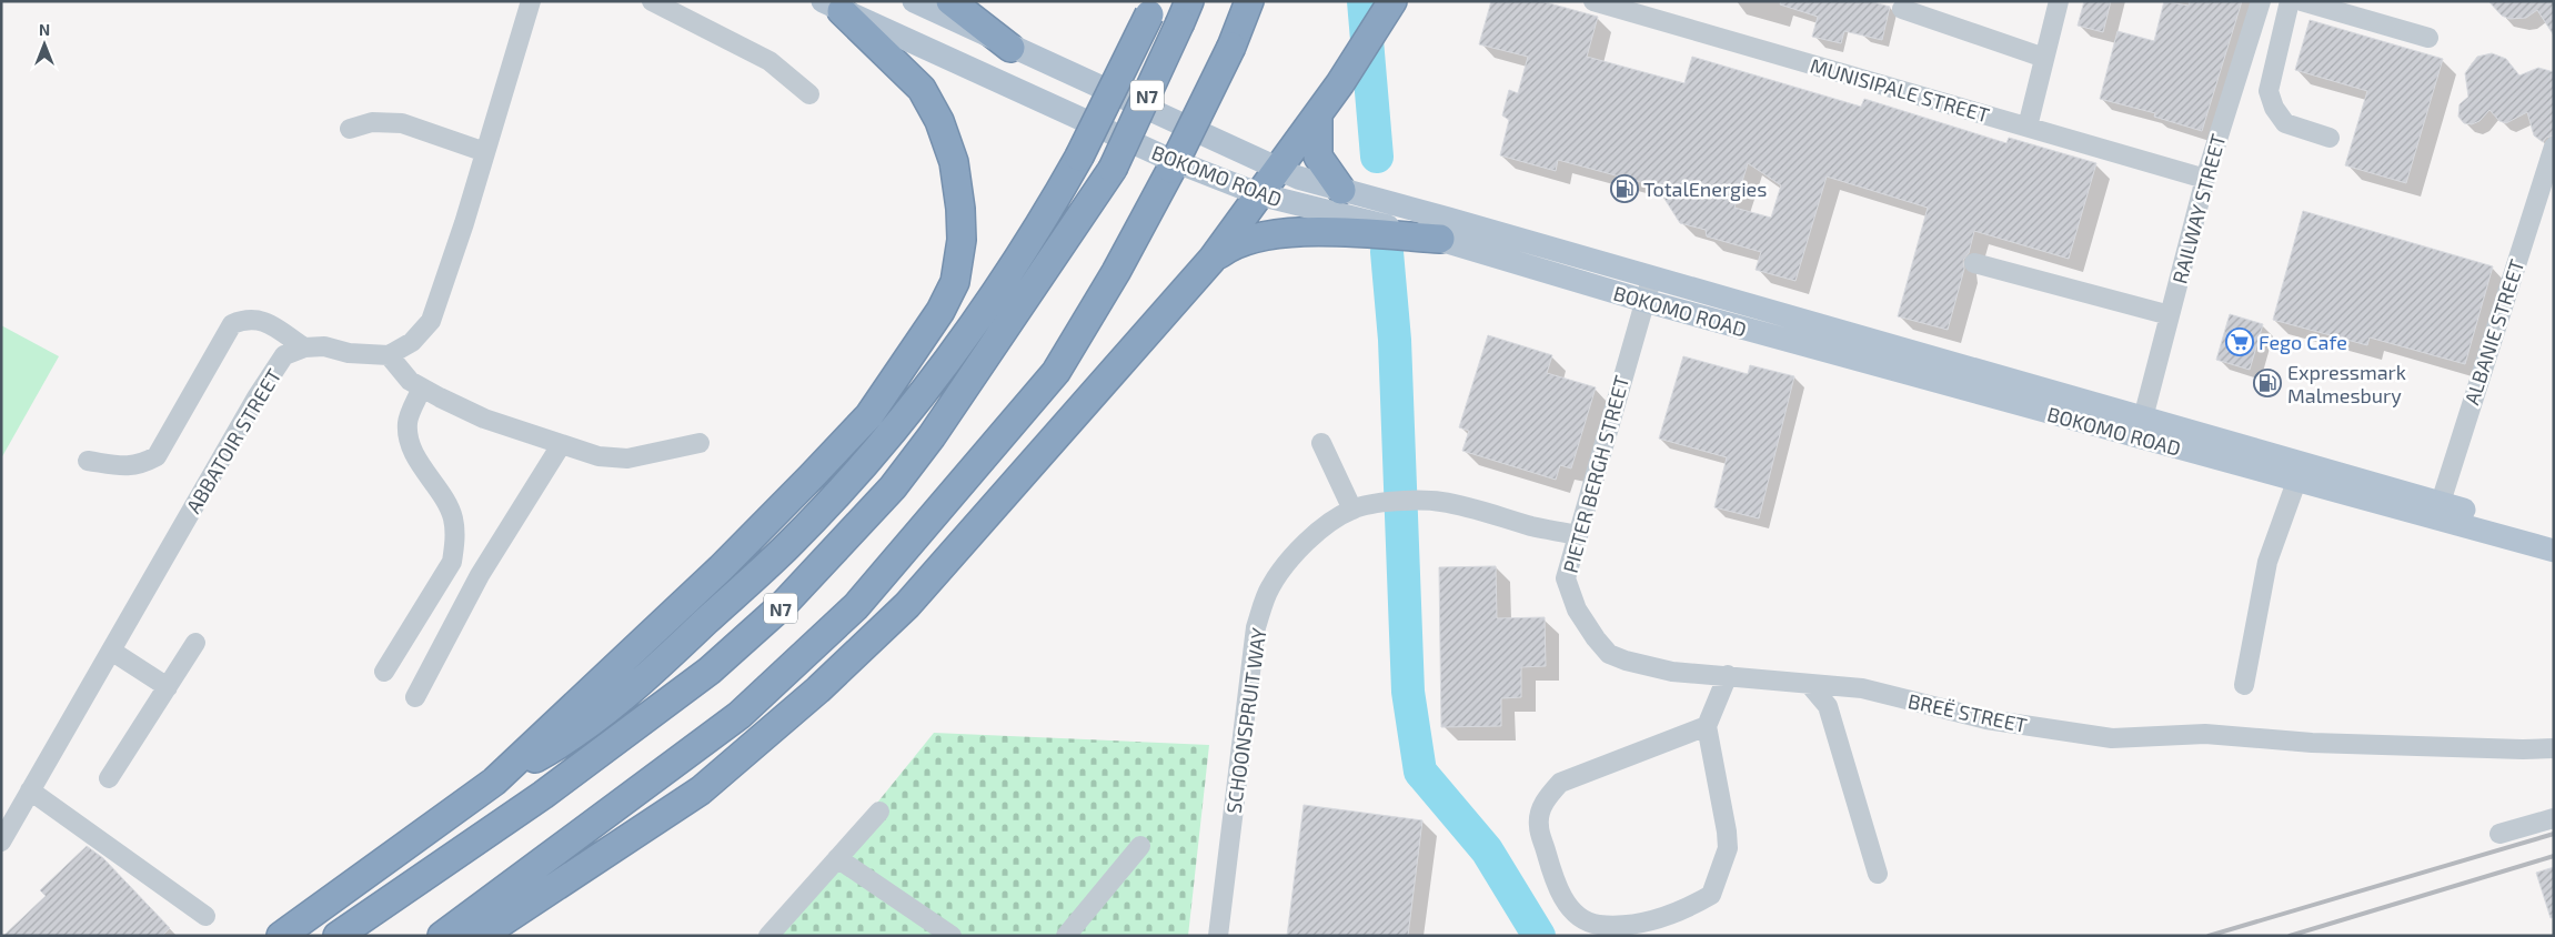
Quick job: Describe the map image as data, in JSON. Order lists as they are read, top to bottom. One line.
{"streets":{"highway":["N7"],"main road":["BOKOMO ROAD"],"street":["MUNISIPALE STREET","RAILWAY STREET","ALBANIE STREET","ABBATOIR STREET","PIETER BERGH STREET","BREË STREET","SCHOONSPRUIT WAY"]},"crossings":[["MUNISIPALE STREET","RAILWAY STREET"],["BOKOMO ROAD","RAILWAY STREET"],["BOKOMO ROAD","ALBANIE STREET"],["BOKOMO ROAD","PIETER BERGH STREET"],["PIETER BERGH STREET","BREË STREET"],["PIETER BERGH STREET","SCHOONSPRUIT WAY"]],"places":{"fuel station":["TotalEnergies","Expressmark Malmesbury"],"supermarket":["Fego Cafe"]},"north":"top"}
